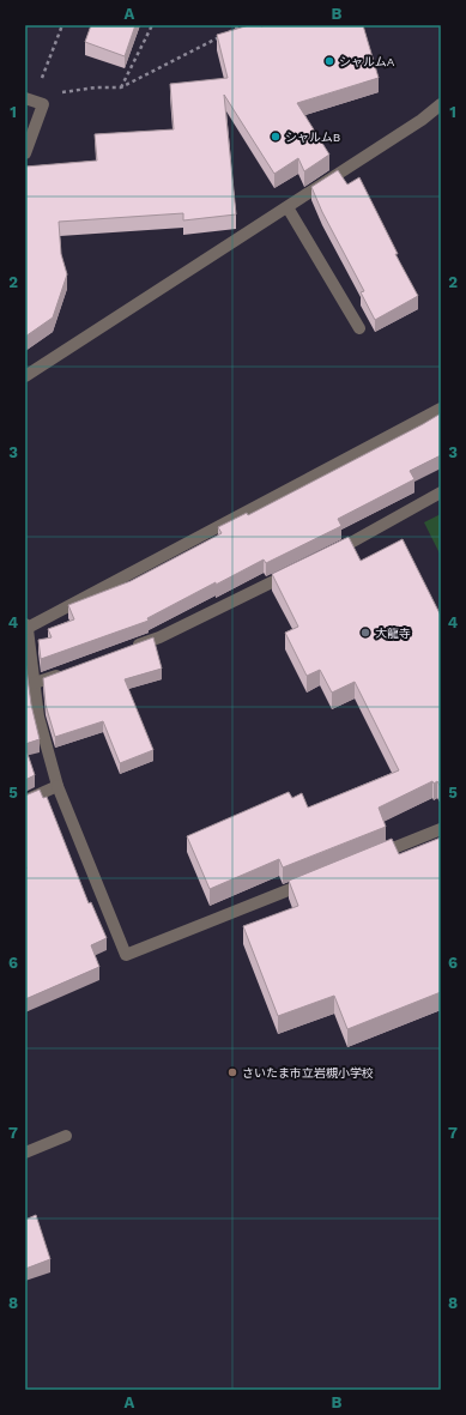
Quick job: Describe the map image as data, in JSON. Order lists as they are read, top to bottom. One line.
{"places":["シャルムA","シャルムB","大龍寺","さいたま市立岩槻小学校"],"grid":{"columns":["A","B"],"rows":["1","2","3","4","5","6","7","8"]}}
